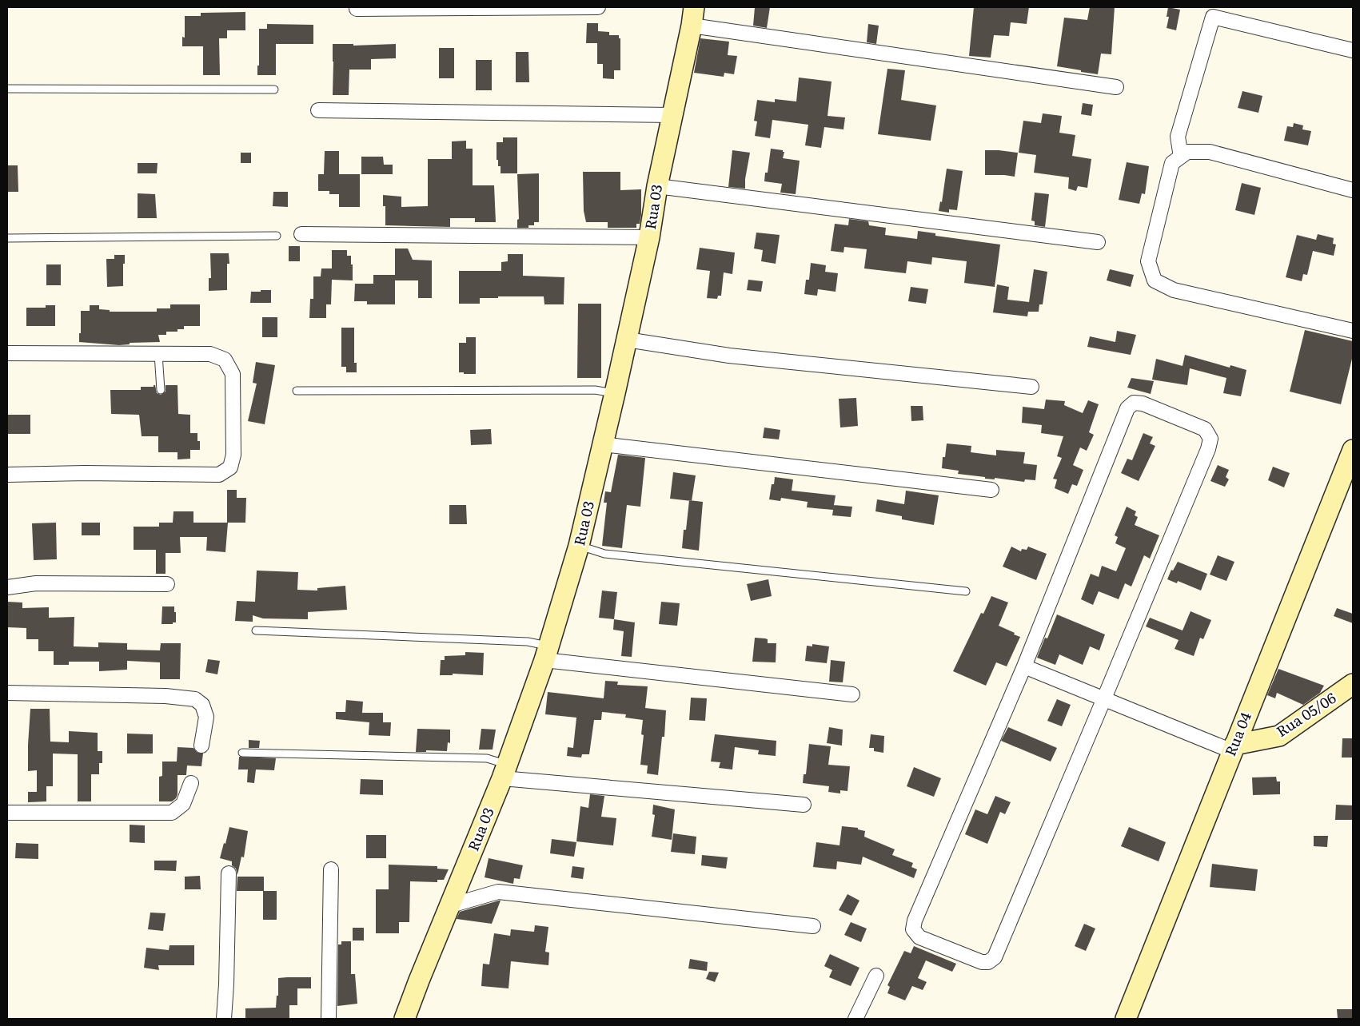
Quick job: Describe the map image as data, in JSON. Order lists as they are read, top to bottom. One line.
{"streets":{"street":["Rua 03","Rua 05/06","Rua 04"]},"crossings":[["Rua 05/06","Rua 04"]]}
